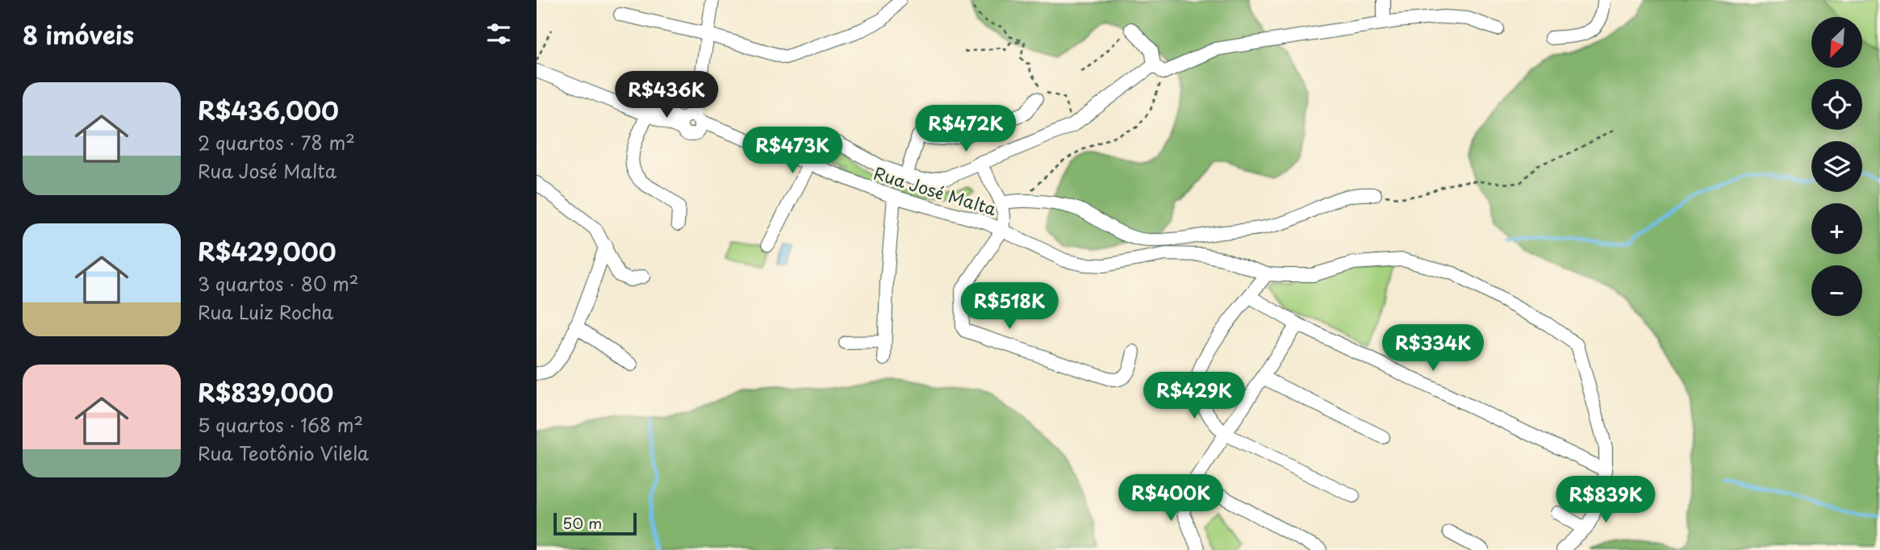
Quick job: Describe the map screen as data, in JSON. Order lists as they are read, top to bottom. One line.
{"streets":{"street":["Rua José Malta"]},"scale_bar":"50 m","north":"bottom left","page":{"heading":"8 imóveis","map_buttons":["+","−"],"list":[{"name":"R$436,000","note":"2 quartos · 78 m² · Rua José Malta"},{"name":"R$429,000","note":"3 quartos · 80 m² · Rua Luiz Rocha"},{"name":"R$839,000","note":"5 quartos · 168 m² · Rua Teotônio Vilela"}],"price":["R$436K","R$472K","R$473K","R$518K","R$334K","R$429K","R$400K","R$839K"],"scale":"50 m"}}
